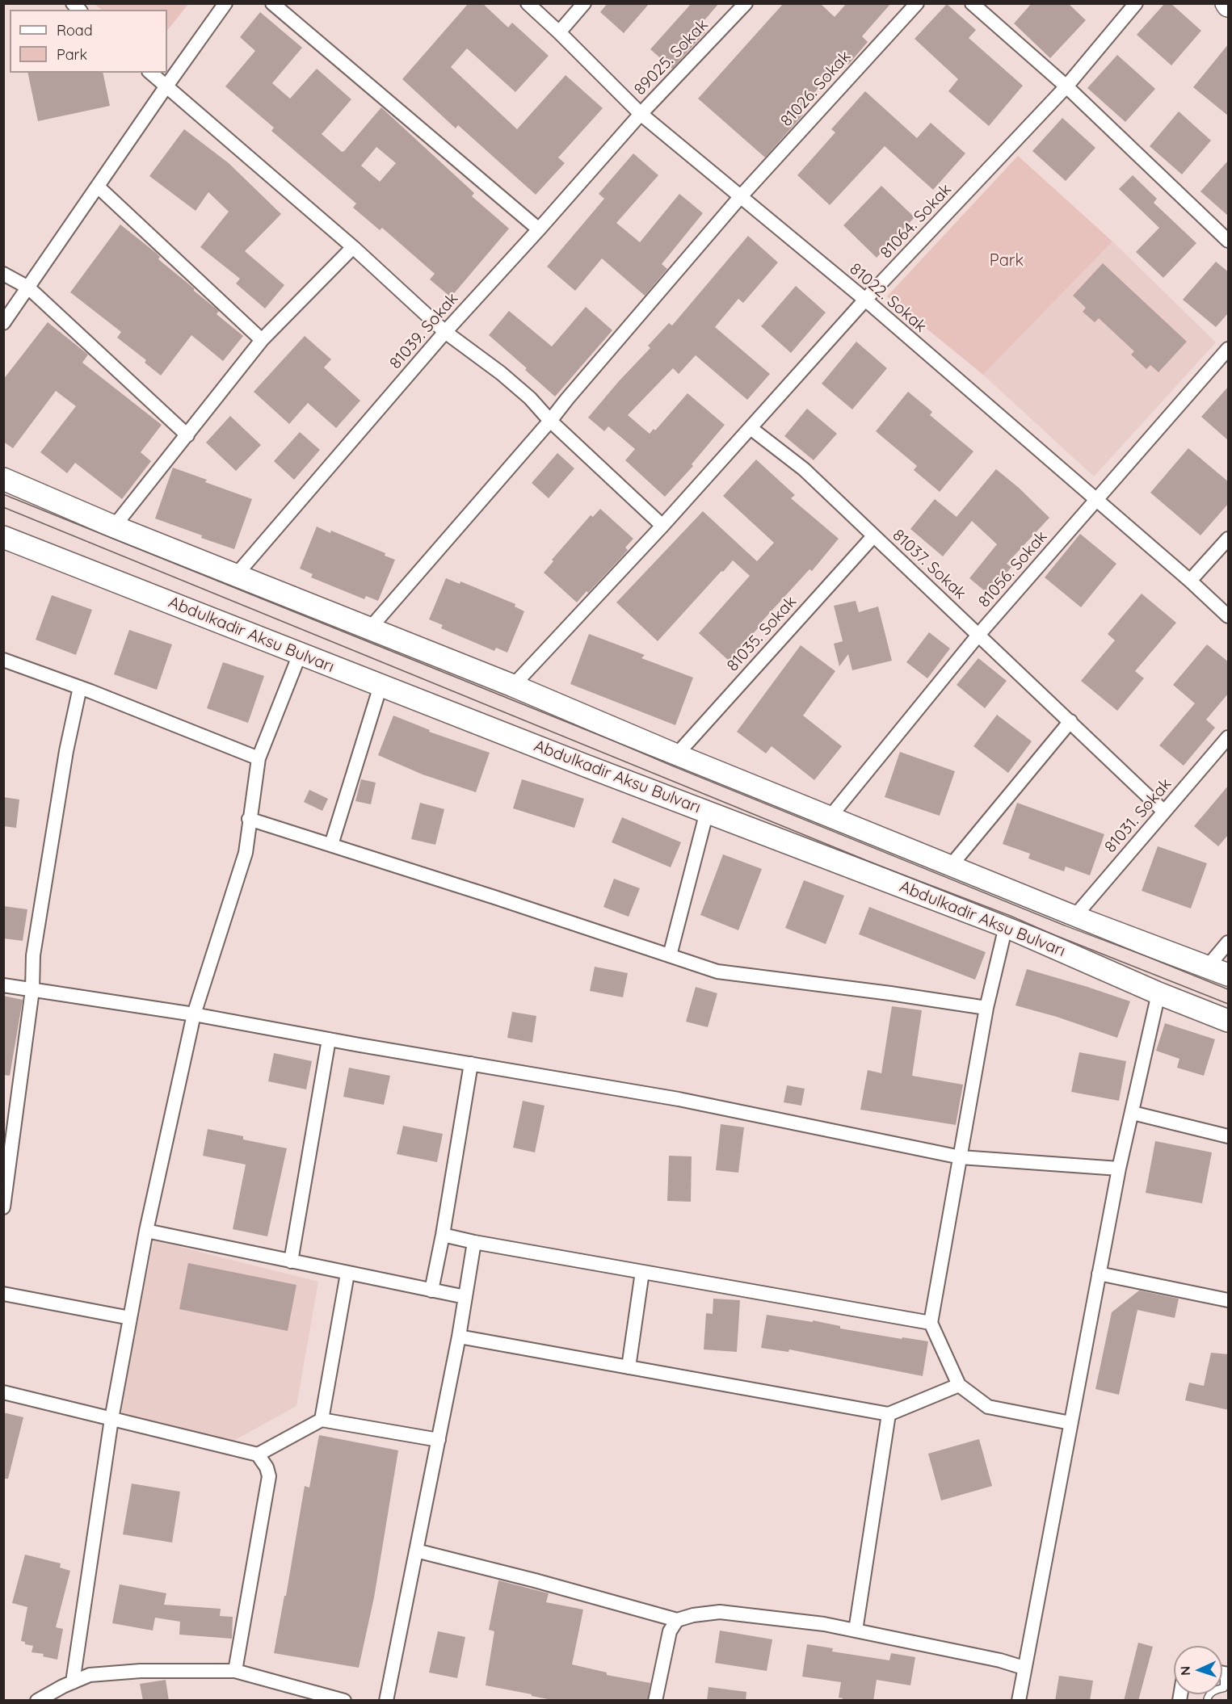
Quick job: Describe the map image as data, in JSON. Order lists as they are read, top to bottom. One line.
{"streets":{"main road":["Abdulkadir Aksu Bulvarı"],"street":["89025. Sokak","81026. Sokak","81064. Sokak","81022. Sokak","81039. Sokak","81037. Sokak","81056. Sokak","81035. Sokak","81031. Sokak"]},"crossings":[["89025. Sokak","81022. Sokak"],["89025. Sokak","81039. Sokak"],["81026. Sokak","81022. Sokak"],["81064. Sokak","81022. Sokak"],["81064. Sokak","81037. Sokak"],["81022. Sokak","81039. Sokak"],["81022. Sokak","81056. Sokak"],["81037. Sokak","81056. Sokak"],["81037. Sokak","81035. Sokak"],["81037. Sokak","81031. Sokak"]],"parks":["Park"],"legend":["Road","Park"],"north":"left"}
